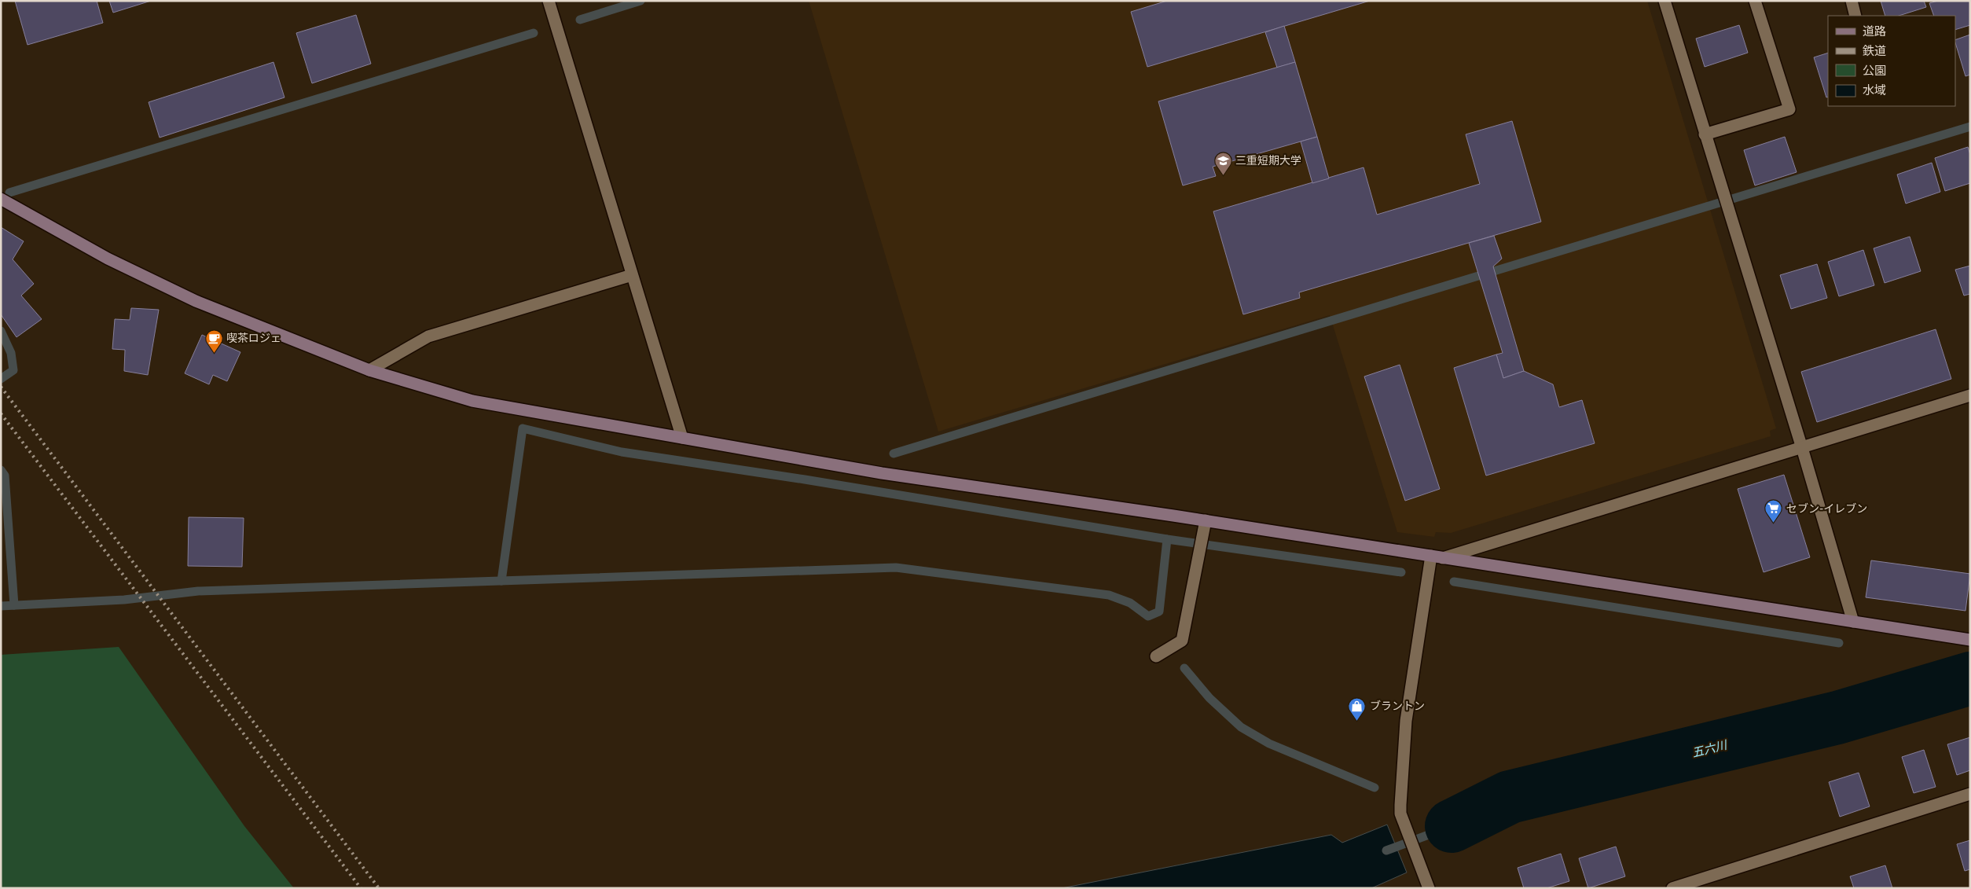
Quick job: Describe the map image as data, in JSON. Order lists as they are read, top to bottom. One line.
{"water":["五六川"],"places":{"school or university":["三重短期大学"],"cafe":["喫茶ロジェ"],"supermarket":["セブン-イレブン"],"shop":["ブラントン"]},"legend":["道路","鉄道","公園","水域"]}
